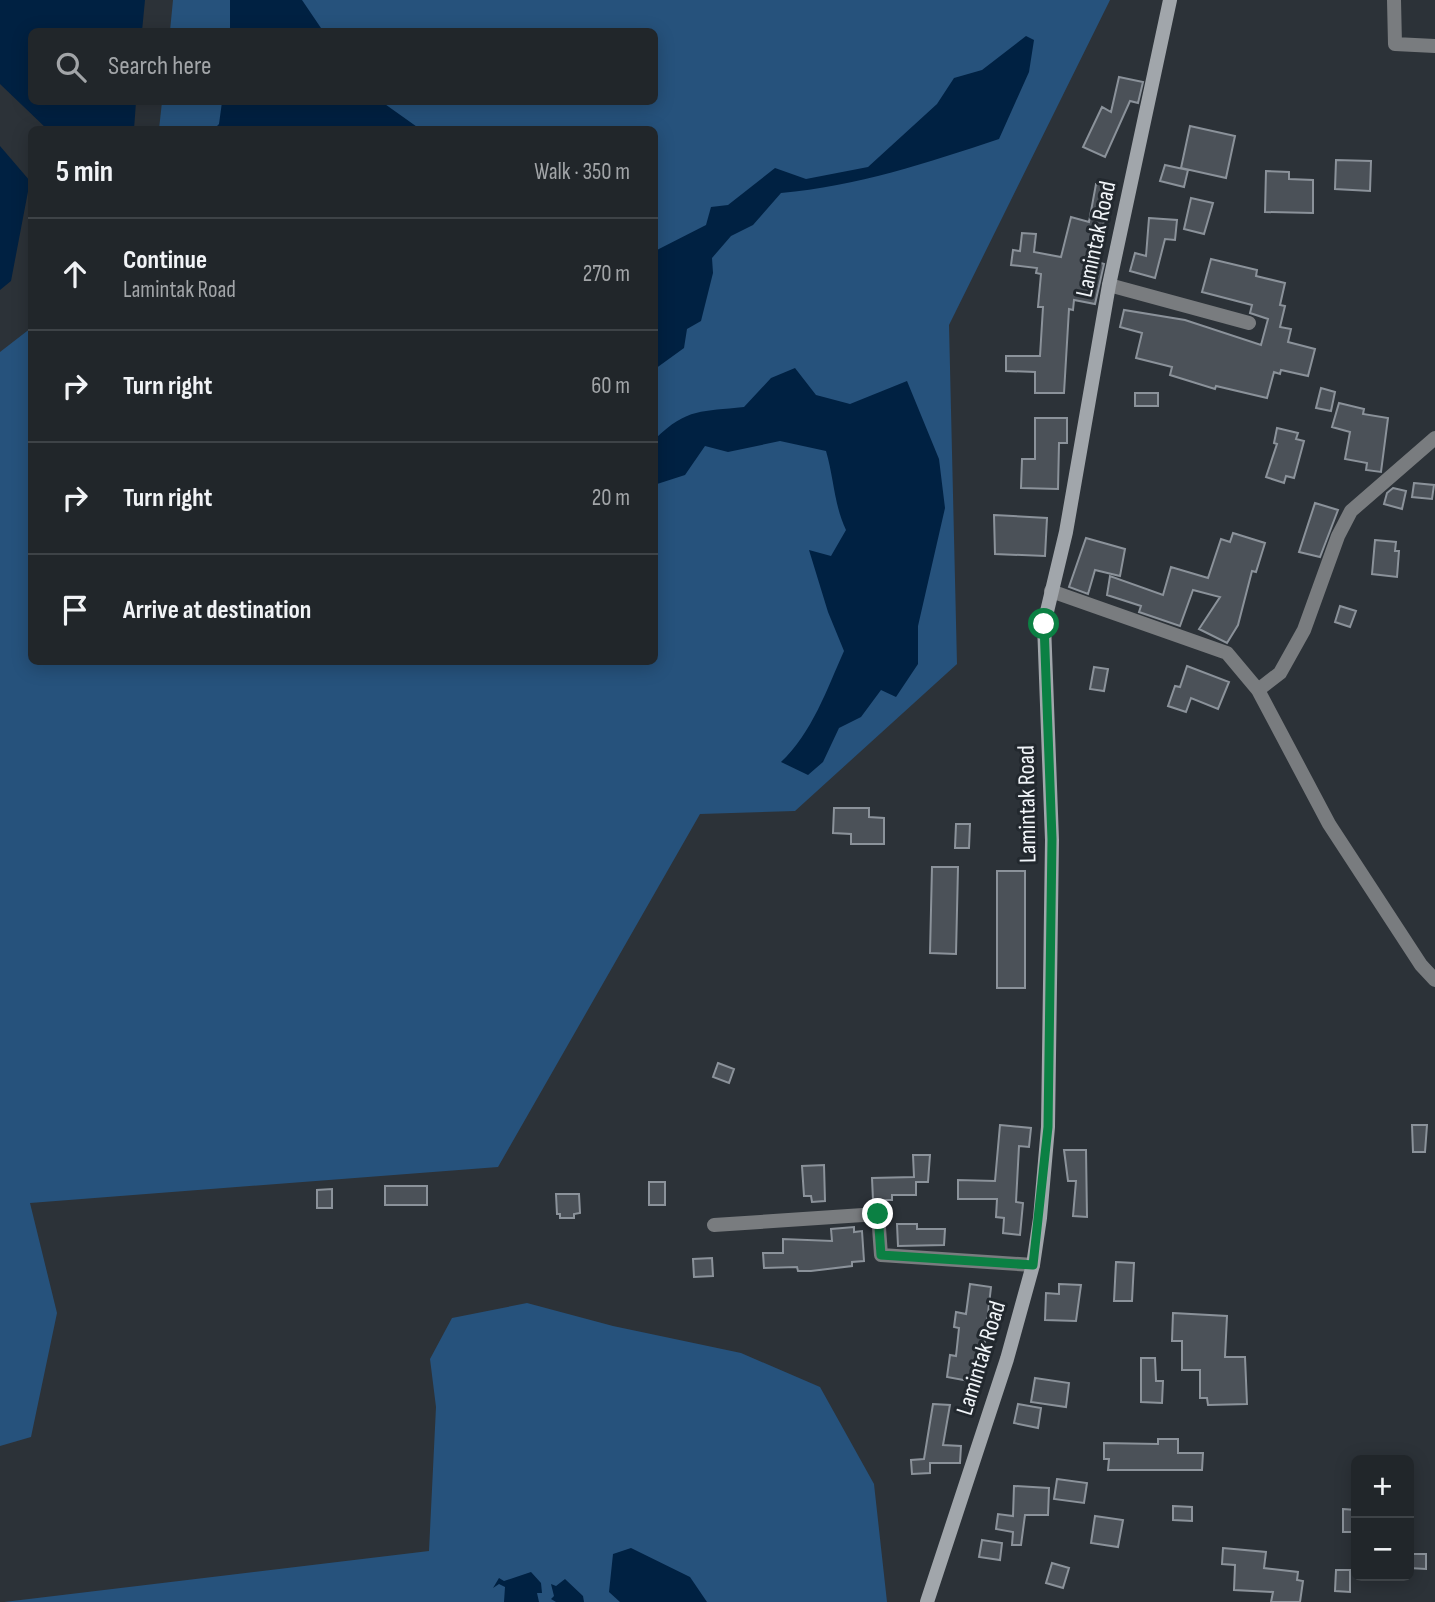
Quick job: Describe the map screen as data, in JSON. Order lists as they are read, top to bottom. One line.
{"streets":{"main road":["Lamintak Road"]},"page":{"search":"Search here","heading":["5 min","Walk · 350 m"],"list":[["Continue","Lamintak Road","270 m"],["Turn right","60 m"],["Turn right","20 m"],"Arrive at destination"],"map_buttons":["+","−"]}}
